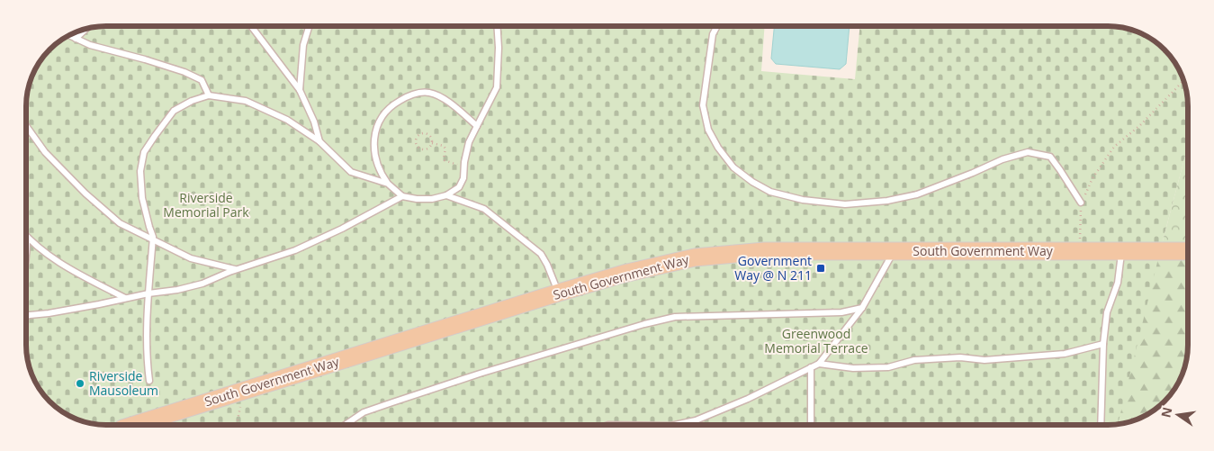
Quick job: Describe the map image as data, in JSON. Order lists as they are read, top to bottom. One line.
{"streets":{"main road":["South Government Way"]},"parks":["Riverside Memorial Park","Greenwood Memorial Terrace"],"places":{"transit":["Government Way @ N 211"],"other":["Riverside Mausoleum"]},"north":"left"}
